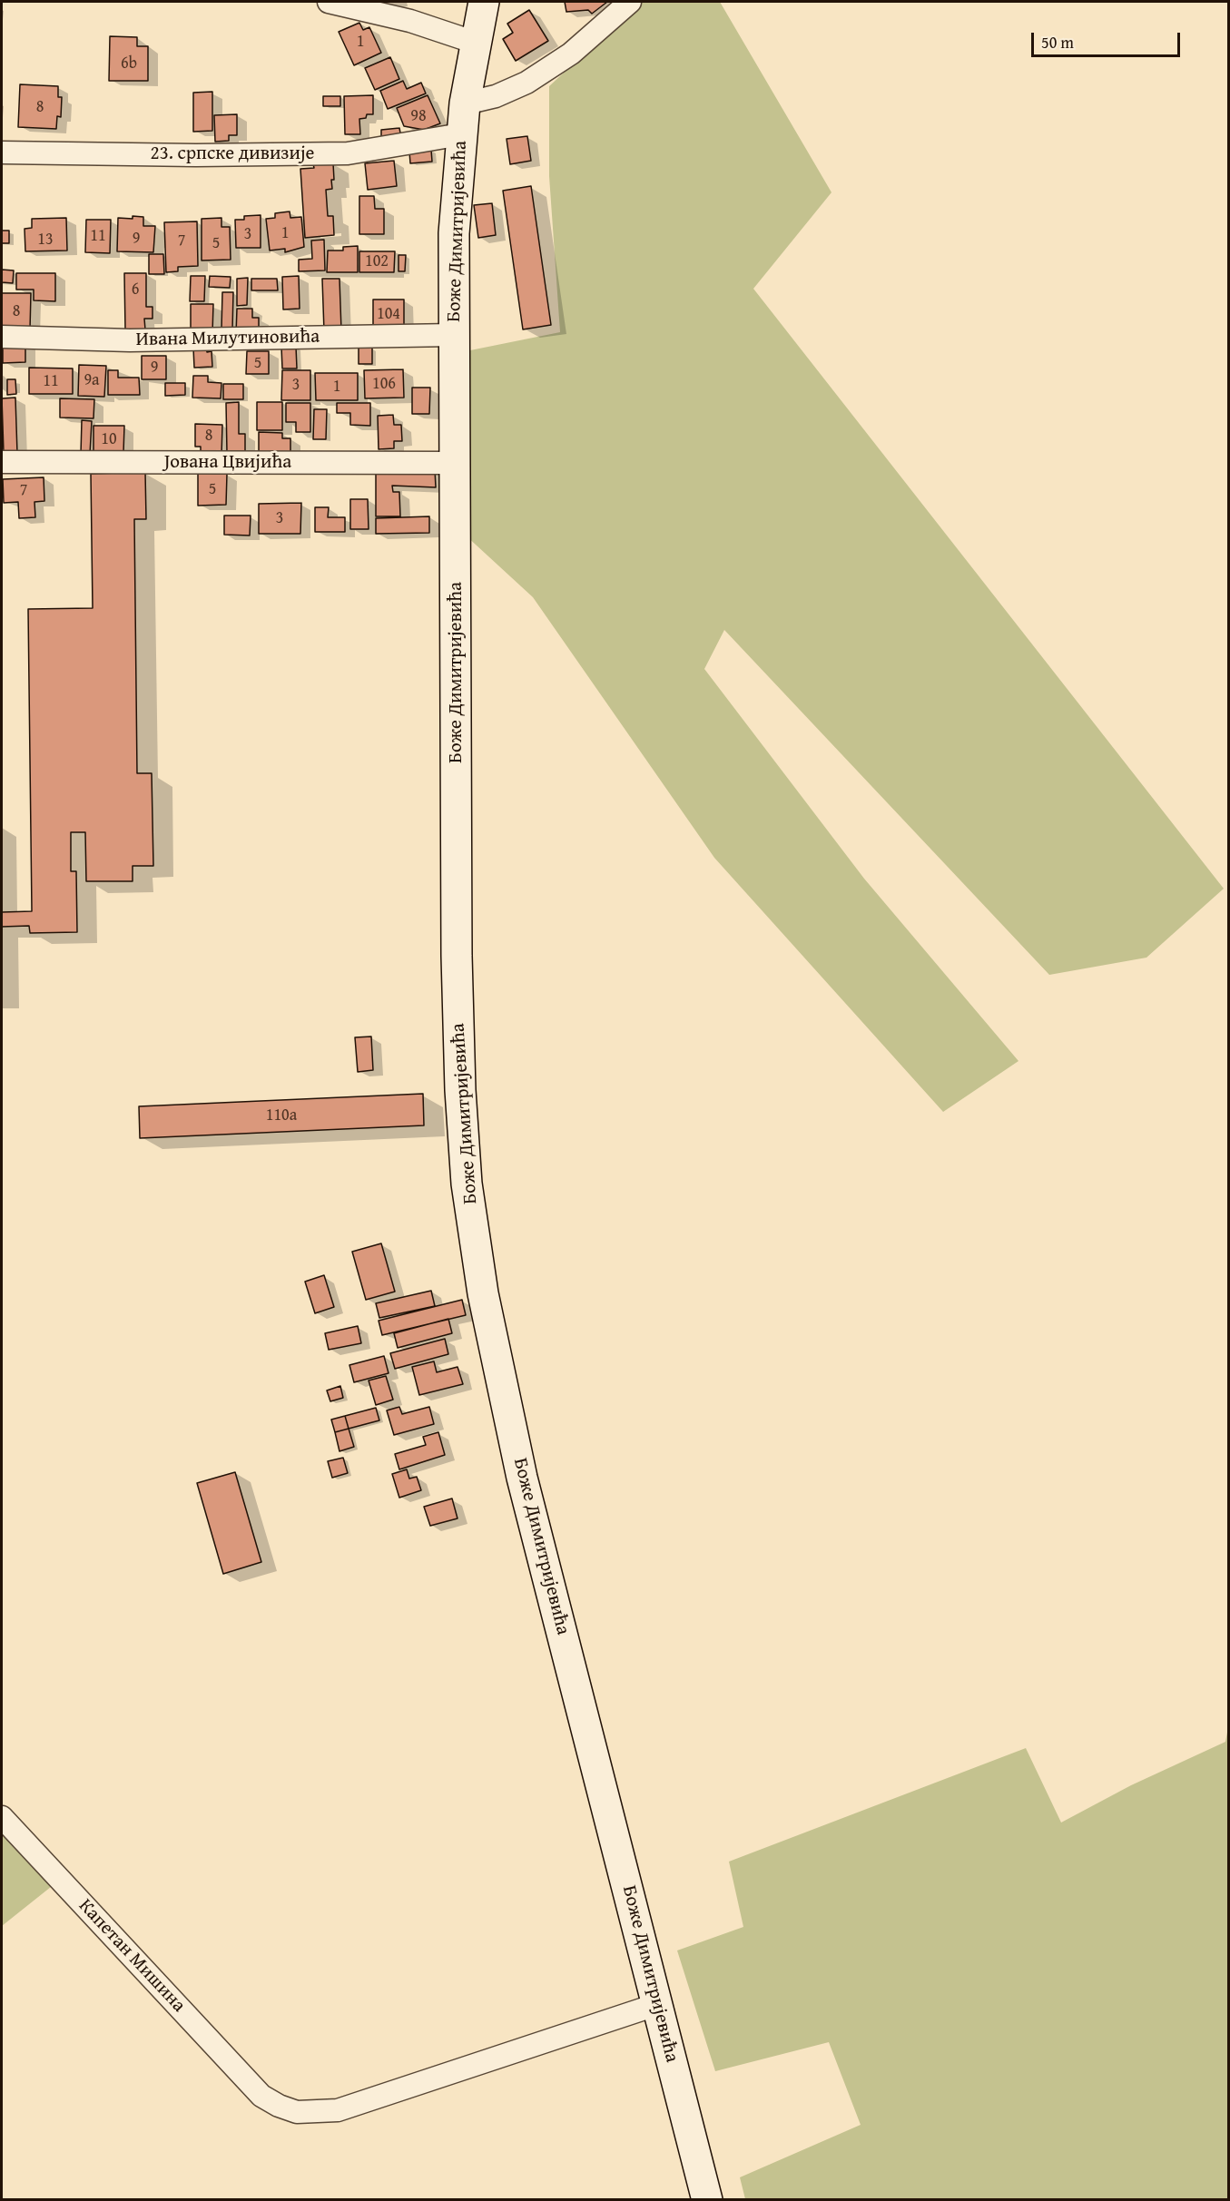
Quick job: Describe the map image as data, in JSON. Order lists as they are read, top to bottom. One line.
{"streets":{"main road":["Боже Димитријевића"],"street":["23. српске дивизије","Ивана Милутиновића","Јована Цвијића","Капетан Мишина"]},"crossings":[["23. српске дивизије","Боже Димитријевића"],["Боже Димитријевића","Ивана Милутиновића"],["Боже Димитријевића","Јована Цвијића"],["Боже Димитријевића","Капетан Мишина"]],"house_numbers":["1","6b","8","98","1","3","11","9","13","7","5","102","6","8","104","5","9","9a","11","106","3","1","8","10","5","7","3","110a"],"scale_bar":"50 m"}
